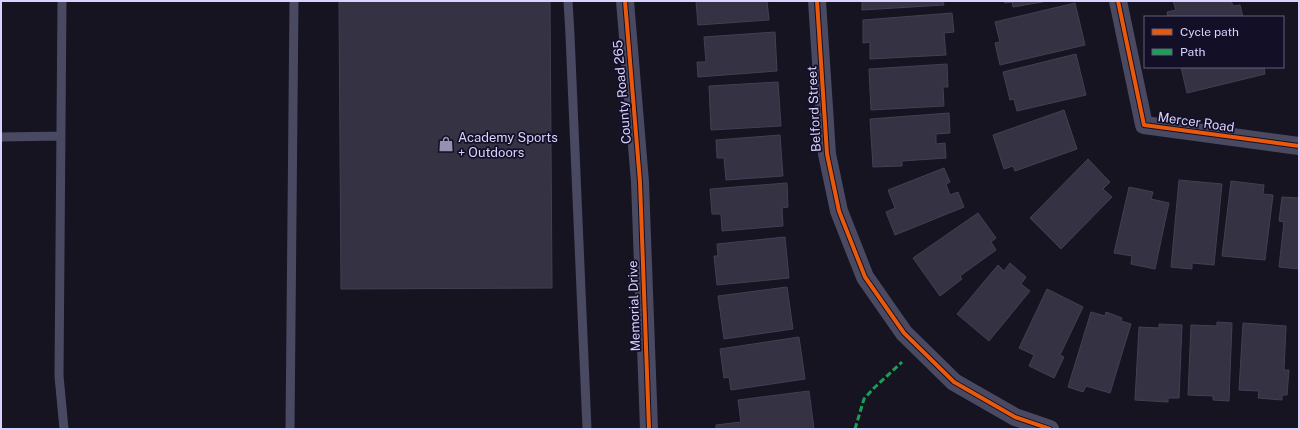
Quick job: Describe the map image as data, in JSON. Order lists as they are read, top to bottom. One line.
{"streets":{"street":["County Road 265","Belford Street","Mercer Road","Memorial Drive"]},"crossings":[["County Road 265","Memorial Drive"]],"places":{"shop":["Academy Sports + Outdoors"]},"legend":["Cycle path","Path"]}
